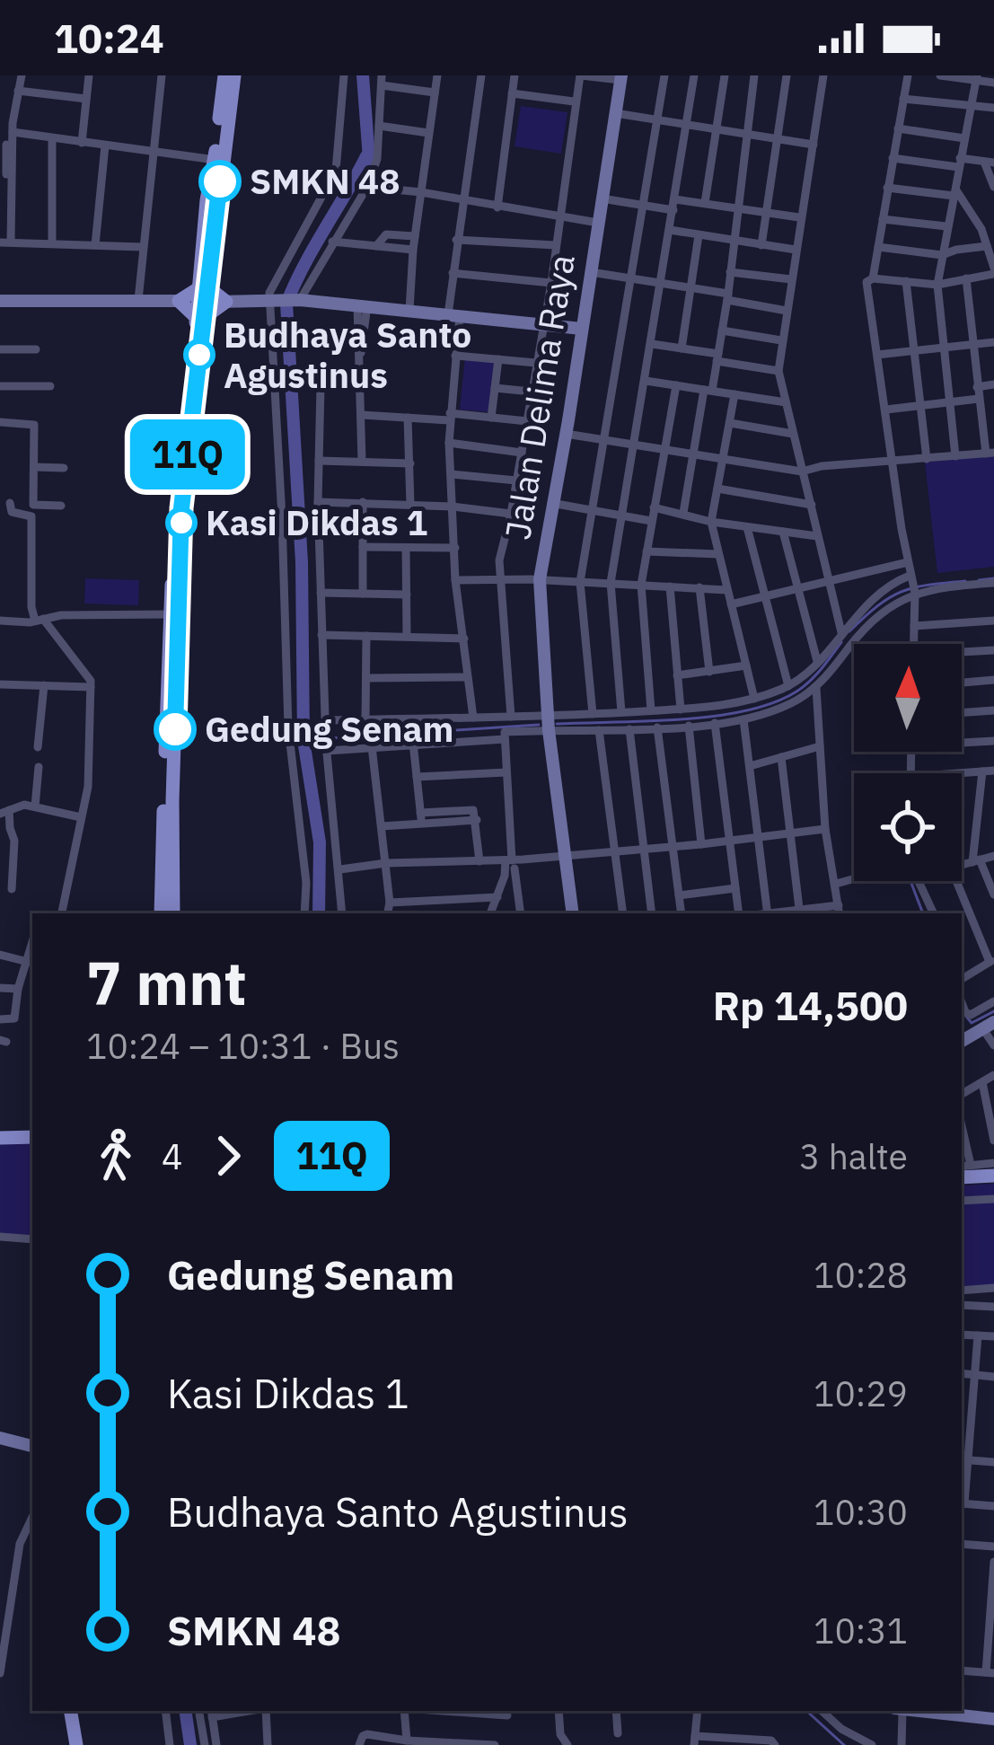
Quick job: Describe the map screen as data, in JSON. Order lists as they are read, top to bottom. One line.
{"streets":{"street":["Jalan Delima Raya"]},"places":["SMKN 48","Budhaya Santo Agustinus","Kasi Dikdas 1","Gedung Senam"],"lines":["bus line 11Q"],"north":"top","page":{"status":"10:24","on_map":"11Q","heading":["7 mnt","10:24 – 10:31 · Bus","Rp 14,500"],"legs":["4","11Q","3 halte"],"list":[{"name":"Gedung Senam","value":"10:28"},{"name":"Kasi Dikdas 1","value":"10:29"},{"name":"Budhaya Santo Agustinus","value":"10:30"},{"name":"SMKN 48","value":"10:31"}]}}
